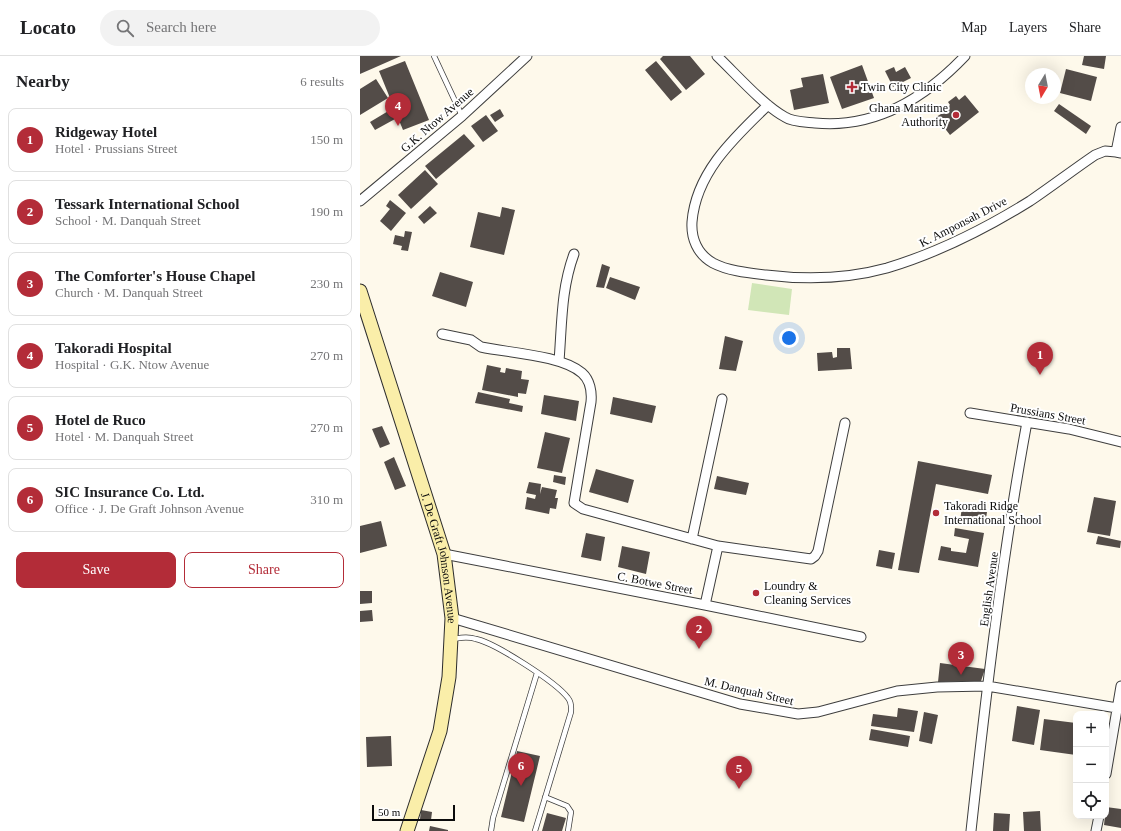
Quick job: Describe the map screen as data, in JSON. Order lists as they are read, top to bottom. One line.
{"streets":{"street":["G.K. Ntow Avenue","K. Amponsah Drive","Prussians Street","J. De Graft Johnson Avenue","C. Botwe Street","English Avenue","M. Danquah Street"]},"crossings":[["Prussians Street","English Avenue"],["J. De Graft Johnson Avenue","C. Botwe Street"],["J. De Graft Johnson Avenue","M. Danquah Street"],["English Avenue","M. Danquah Street"]],"places":{"health":["Twin City Clinic"],"other":["Ghana Maritime Authority","Takoradi Ridge International School","Loundry & Cleaning Services"]},"scale_bar":"50 m","north":"bottom","page":{"header":"Locato","search":"Search here","nav":["Map","Layers","Share"],"heading":["Nearby","6 results"],"pins":["4","1","2","3","6","5"],"list":[{"mark":"1","name":"Ridgeway Hotel","note":"Hotel · Prussians Street","value":"150 m"},{"mark":"2","name":"Tessark International School","note":"School · M. Danquah Street","value":"190 m"},{"mark":"3","name":"The Comforter's House Chapel","note":"Church · M. Danquah Street","value":"230 m"},{"mark":"4","name":"Takoradi Hospital","note":"Hospital · G.K. Ntow Avenue","value":"270 m"},{"mark":"5","name":"Hotel de Ruco","note":"Hotel · M. Danquah Street","value":"270 m"},{"mark":"6","name":"SIC Insurance Co. Ltd.","note":"Office · J. De Graft Johnson Avenue","value":"310 m"}],"buttons":["Save","Share"],"map_buttons":["+","−"],"scale":"50 m"}}
